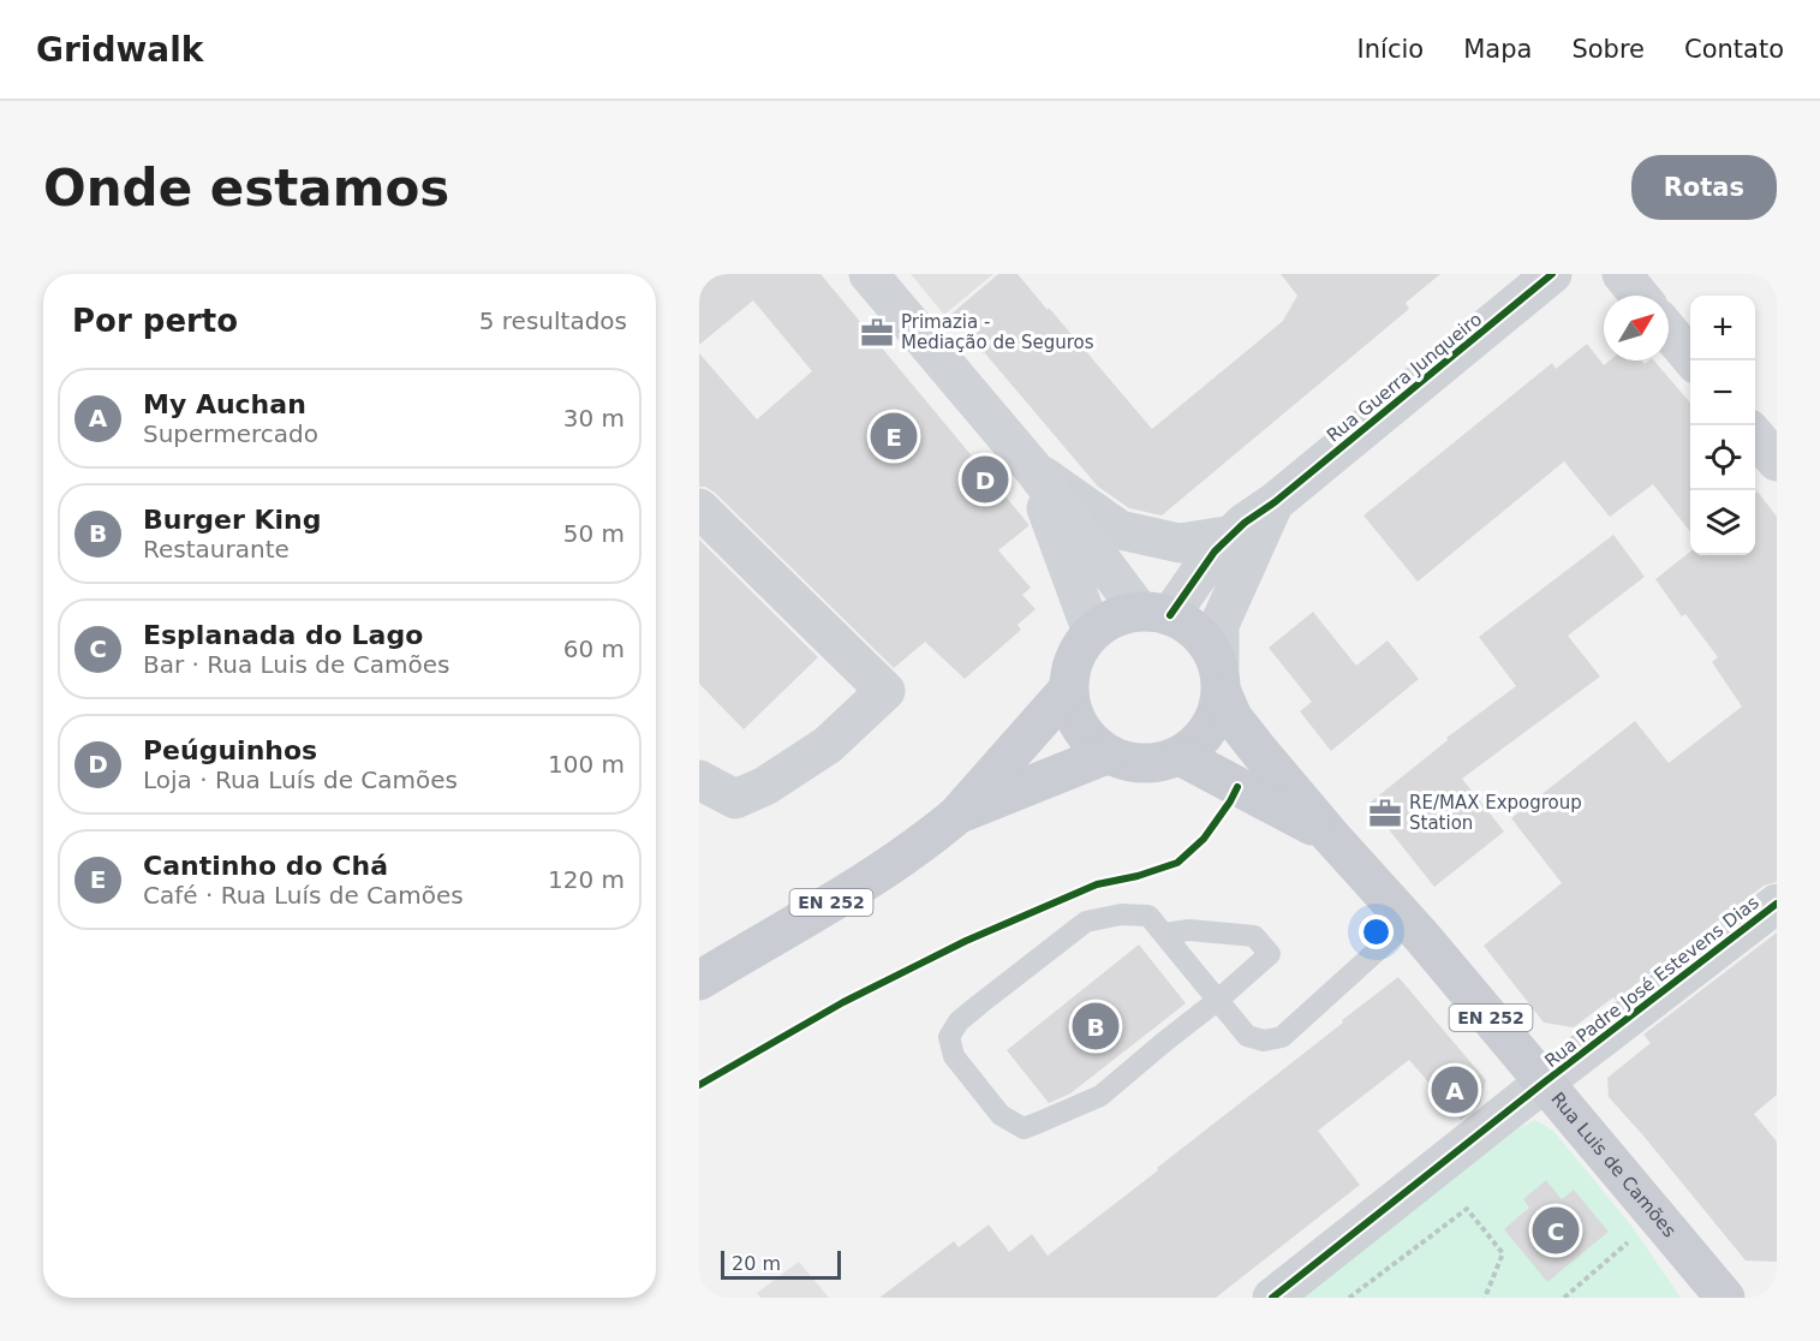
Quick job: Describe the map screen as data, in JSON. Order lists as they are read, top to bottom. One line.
{"streets":{"main road":["EN 252","Rua Luis de Camões"],"street":["Rua Guerra Junqueiro","Rua Padre José Estevens Dias"]},"crossings":[["Rua Guerra Junqueiro","EN 252"],["EN 252","Rua Luis de Camões"],["Rua Padre José Estevens Dias","Rua Luis de Camões"]],"places":{"office":["Primazia - Mediação de Seguros","RE/MAX Expogroup Station"]},"scale_bar":"20 m","north":"top right","page":{"header":"Gridwalk","nav":["Início","Mapa","Sobre","Contato"],"buttons":"Rotas","title":"Onde estamos","heading":["Por perto","5 resultados"],"map_buttons":["+","−"],"list":[{"mark":"A","name":"My Auchan","note":"Supermercado","value":"30 m"},{"mark":"B","name":"Burger King","note":"Restaurante","value":"50 m"},{"mark":"C","name":"Esplanada do Lago","note":"Bar · Rua Luis de Camões","value":"60 m"},{"mark":"D","name":"Peúguinhos","note":"Loja · Rua Luís de Camões","value":"100 m"},{"mark":"E","name":"Cantinho do Chá","note":"Café · Rua Luís de Camões","value":"120 m"}],"pins":["E","D","B","A","C"],"scale":"20 m"}}
